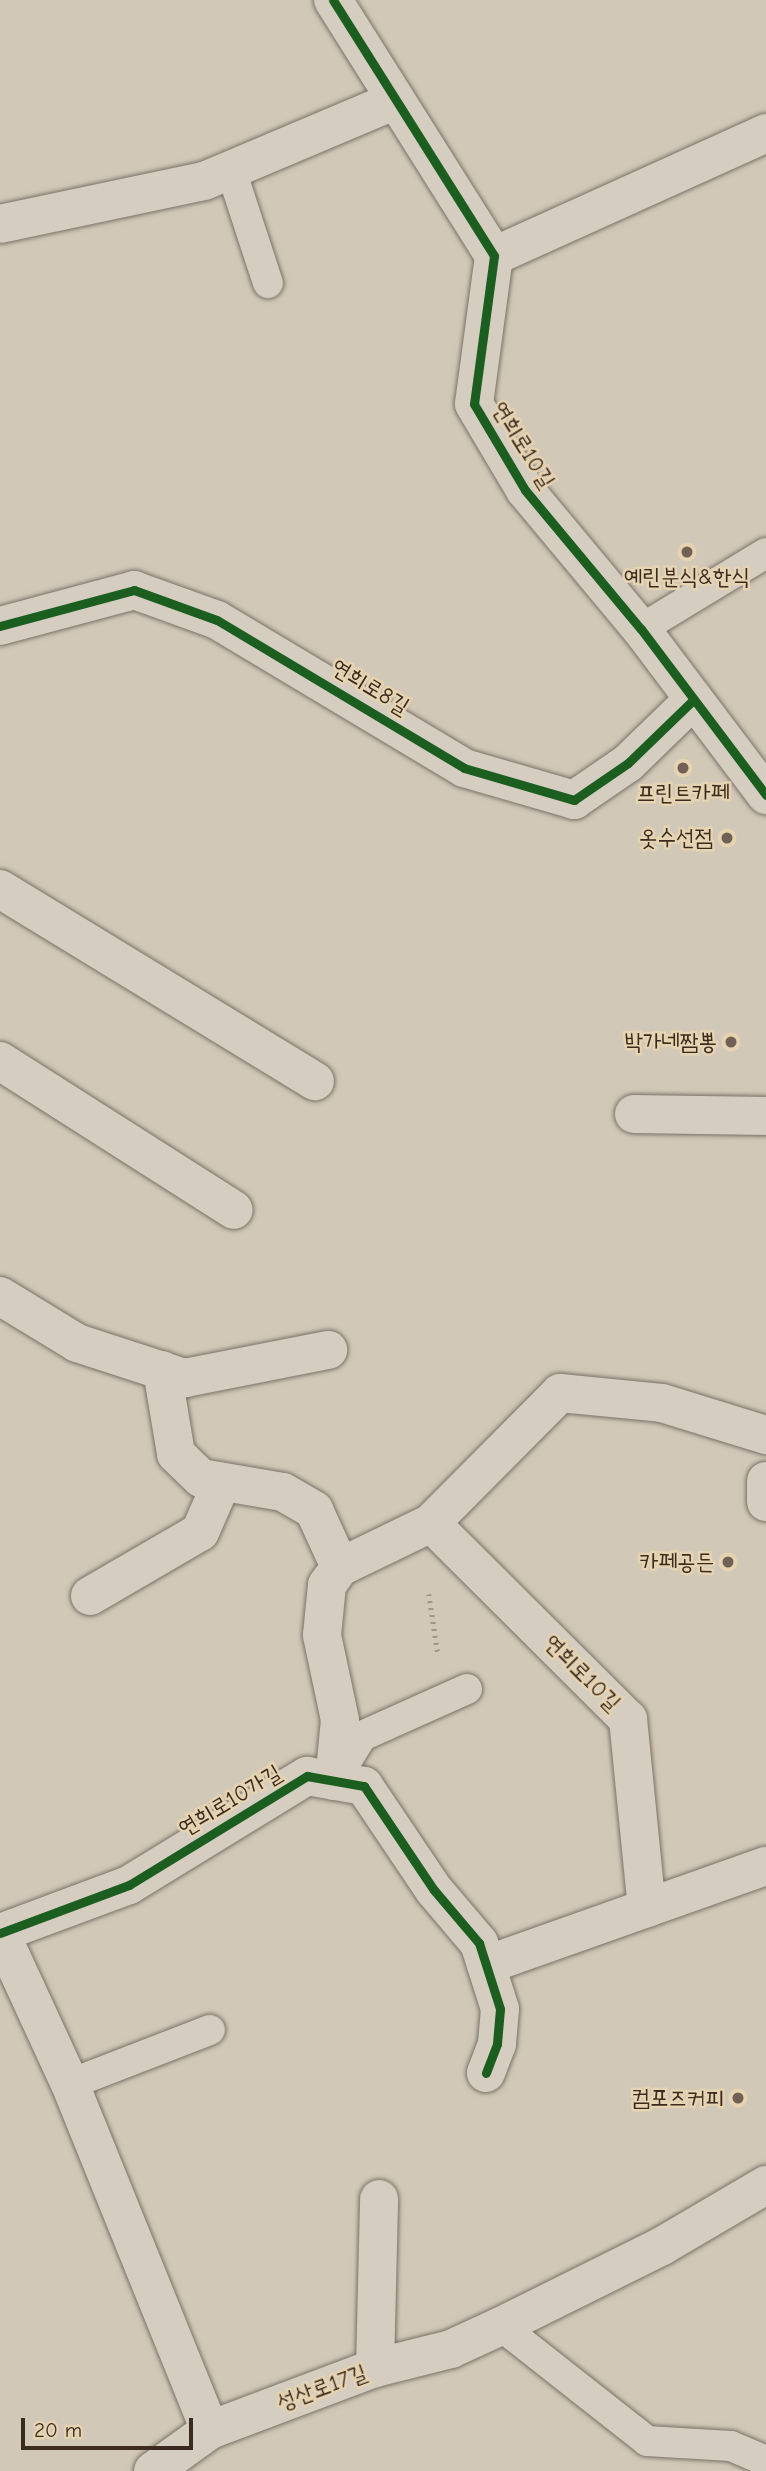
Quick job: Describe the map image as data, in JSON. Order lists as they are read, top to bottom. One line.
{"streets":{"street":["연희로10길","연희로8길","연희로10가길","성산로17길"]},"crossings":[["연희로10길","연희로8길"],["연희로10가길","성산로17길"]],"places":["예린분식&한식","프린트카페","옷수선점","박가네짬뽕","카페공든","컴포즈커피"],"scale_bar":"20 m"}
